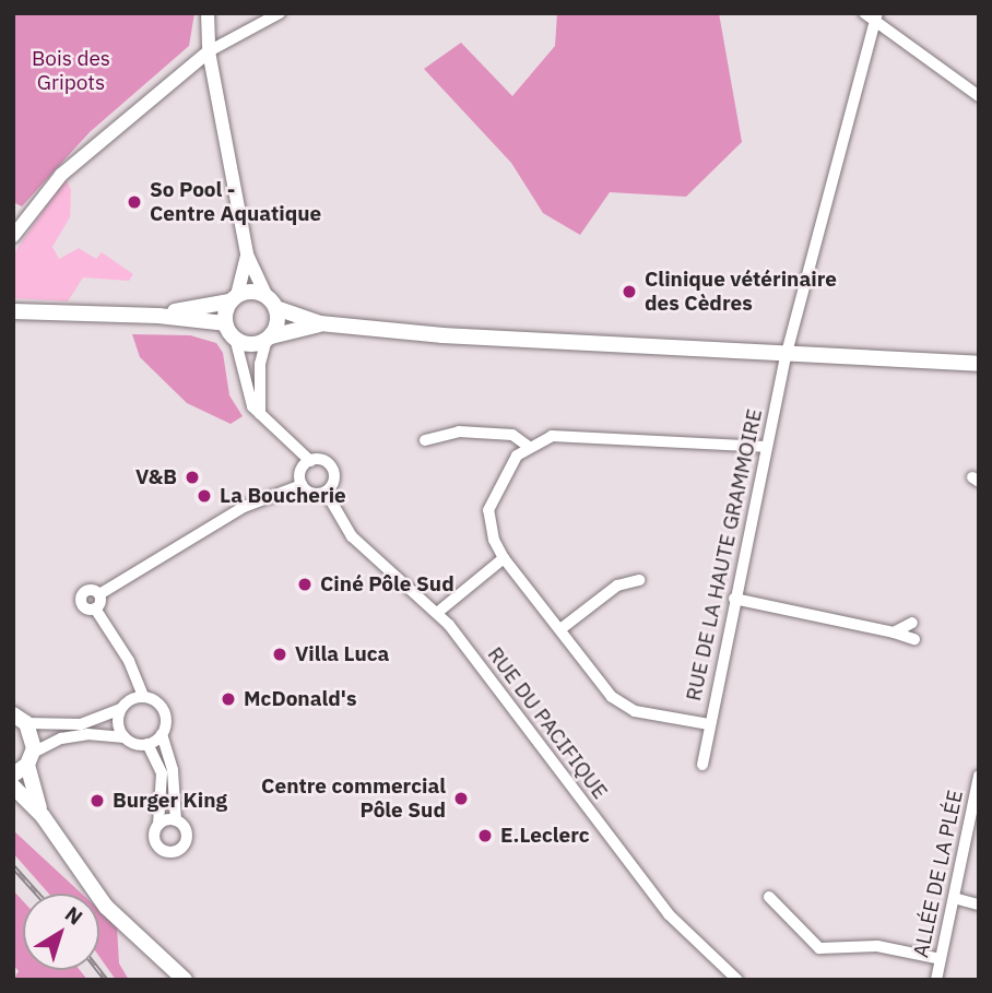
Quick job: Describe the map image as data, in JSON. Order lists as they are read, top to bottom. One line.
{"streets":{"street":["RUE DE LA HAUTE GRAMMOIRE","RUE DU PACIFIQUE","ALLÉE DE LA PLÉE"]},"parks":["Bois des Gripots"],"places":["So Pool - Centre Aquatique","Clinique vétérinaire des Cèdres","V&B","La Boucherie","Ciné Pôle Sud","Villa Luca","McDonald's","Centre commercial Pôle Sud","Burger King","E.Leclerc"],"north":"top right"}
